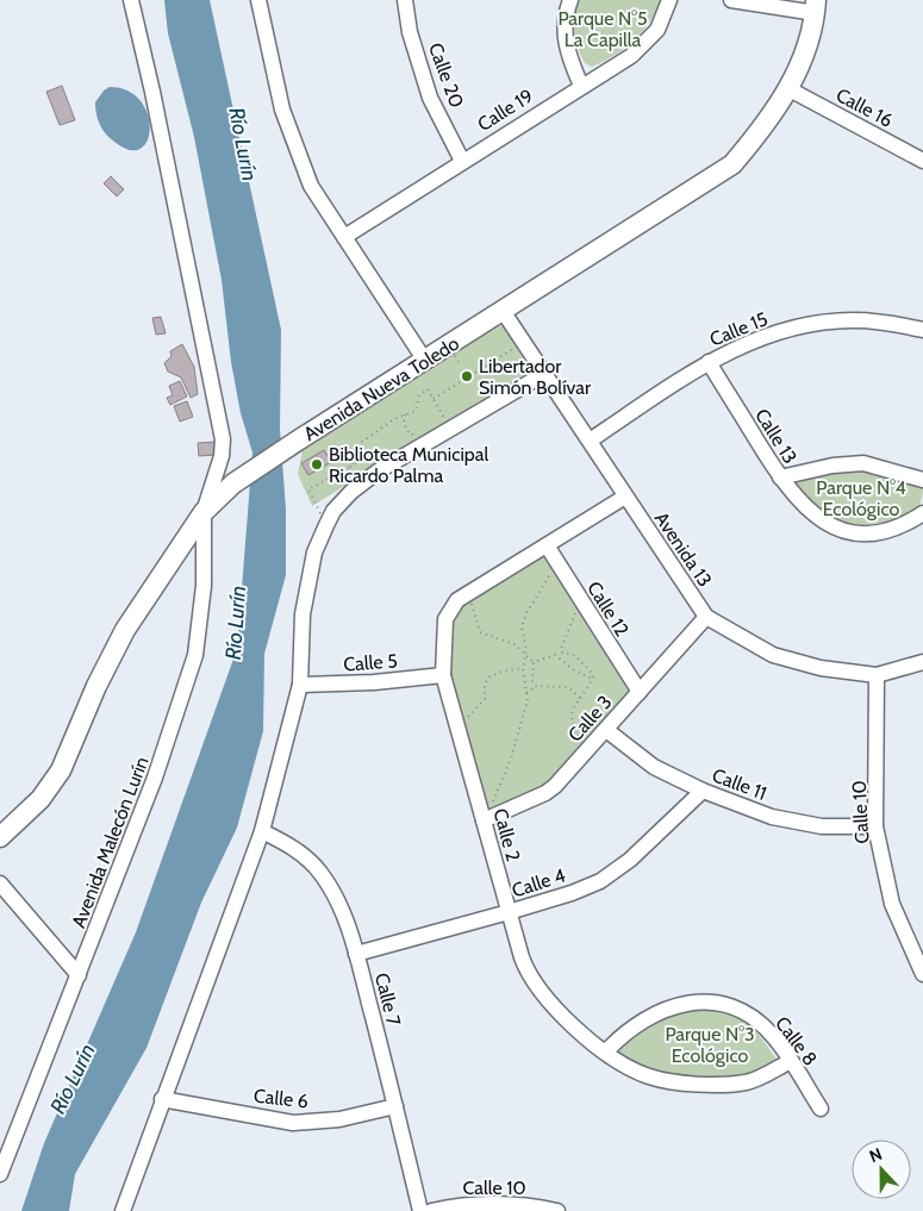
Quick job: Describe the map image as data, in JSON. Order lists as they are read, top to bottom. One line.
{"streets":{"main road":["Avenida Nueva Toledo"],"street":["Calle 20","Calle 16","Calle 19","Calle 15","Calle 13","Avenida 13","Calle 12","Calle 5","Calle 3","Calle 11","Calle 10","Calle 2","Avenida Malecón Lurín","Calle 4","Calle 7","Calle 8","Calle 6"]},"crossings":[["Calle 20","Calle 19"],["Calle 16","Avenida Nueva Toledo"],["Calle 15","Calle 13"],["Calle 15","Avenida 13"],["Avenida Nueva Toledo","Avenida 13"],["Avenida Nueva Toledo","Avenida Malecón Lurín"],["Avenida 13","Calle 3"],["Avenida 13","Calle 10"],["Avenida 13","Calle 2"],["Calle 12","Calle 3"],["Calle 12","Calle 2"],["Calle 5","Calle 2"],["Calle 3","Calle 11"],["Calle 3","Calle 2"],["Calle 11","Calle 10"],["Calle 11","Calle 4"],["Calle 2","Calle 4"],["Calle 2","Calle 8"],["Calle 4","Calle 7"],["Calle 7","Calle 6"]],"water":["Río Lurín"],"parks":["Parque N°5 La Capilla","Parque N°4 Ecológico","Parque N°3 Ecológico"],"places":["Libertador Simón Bolívar","Biblioteca Municipal Ricardo Palma"],"north":"top"}
